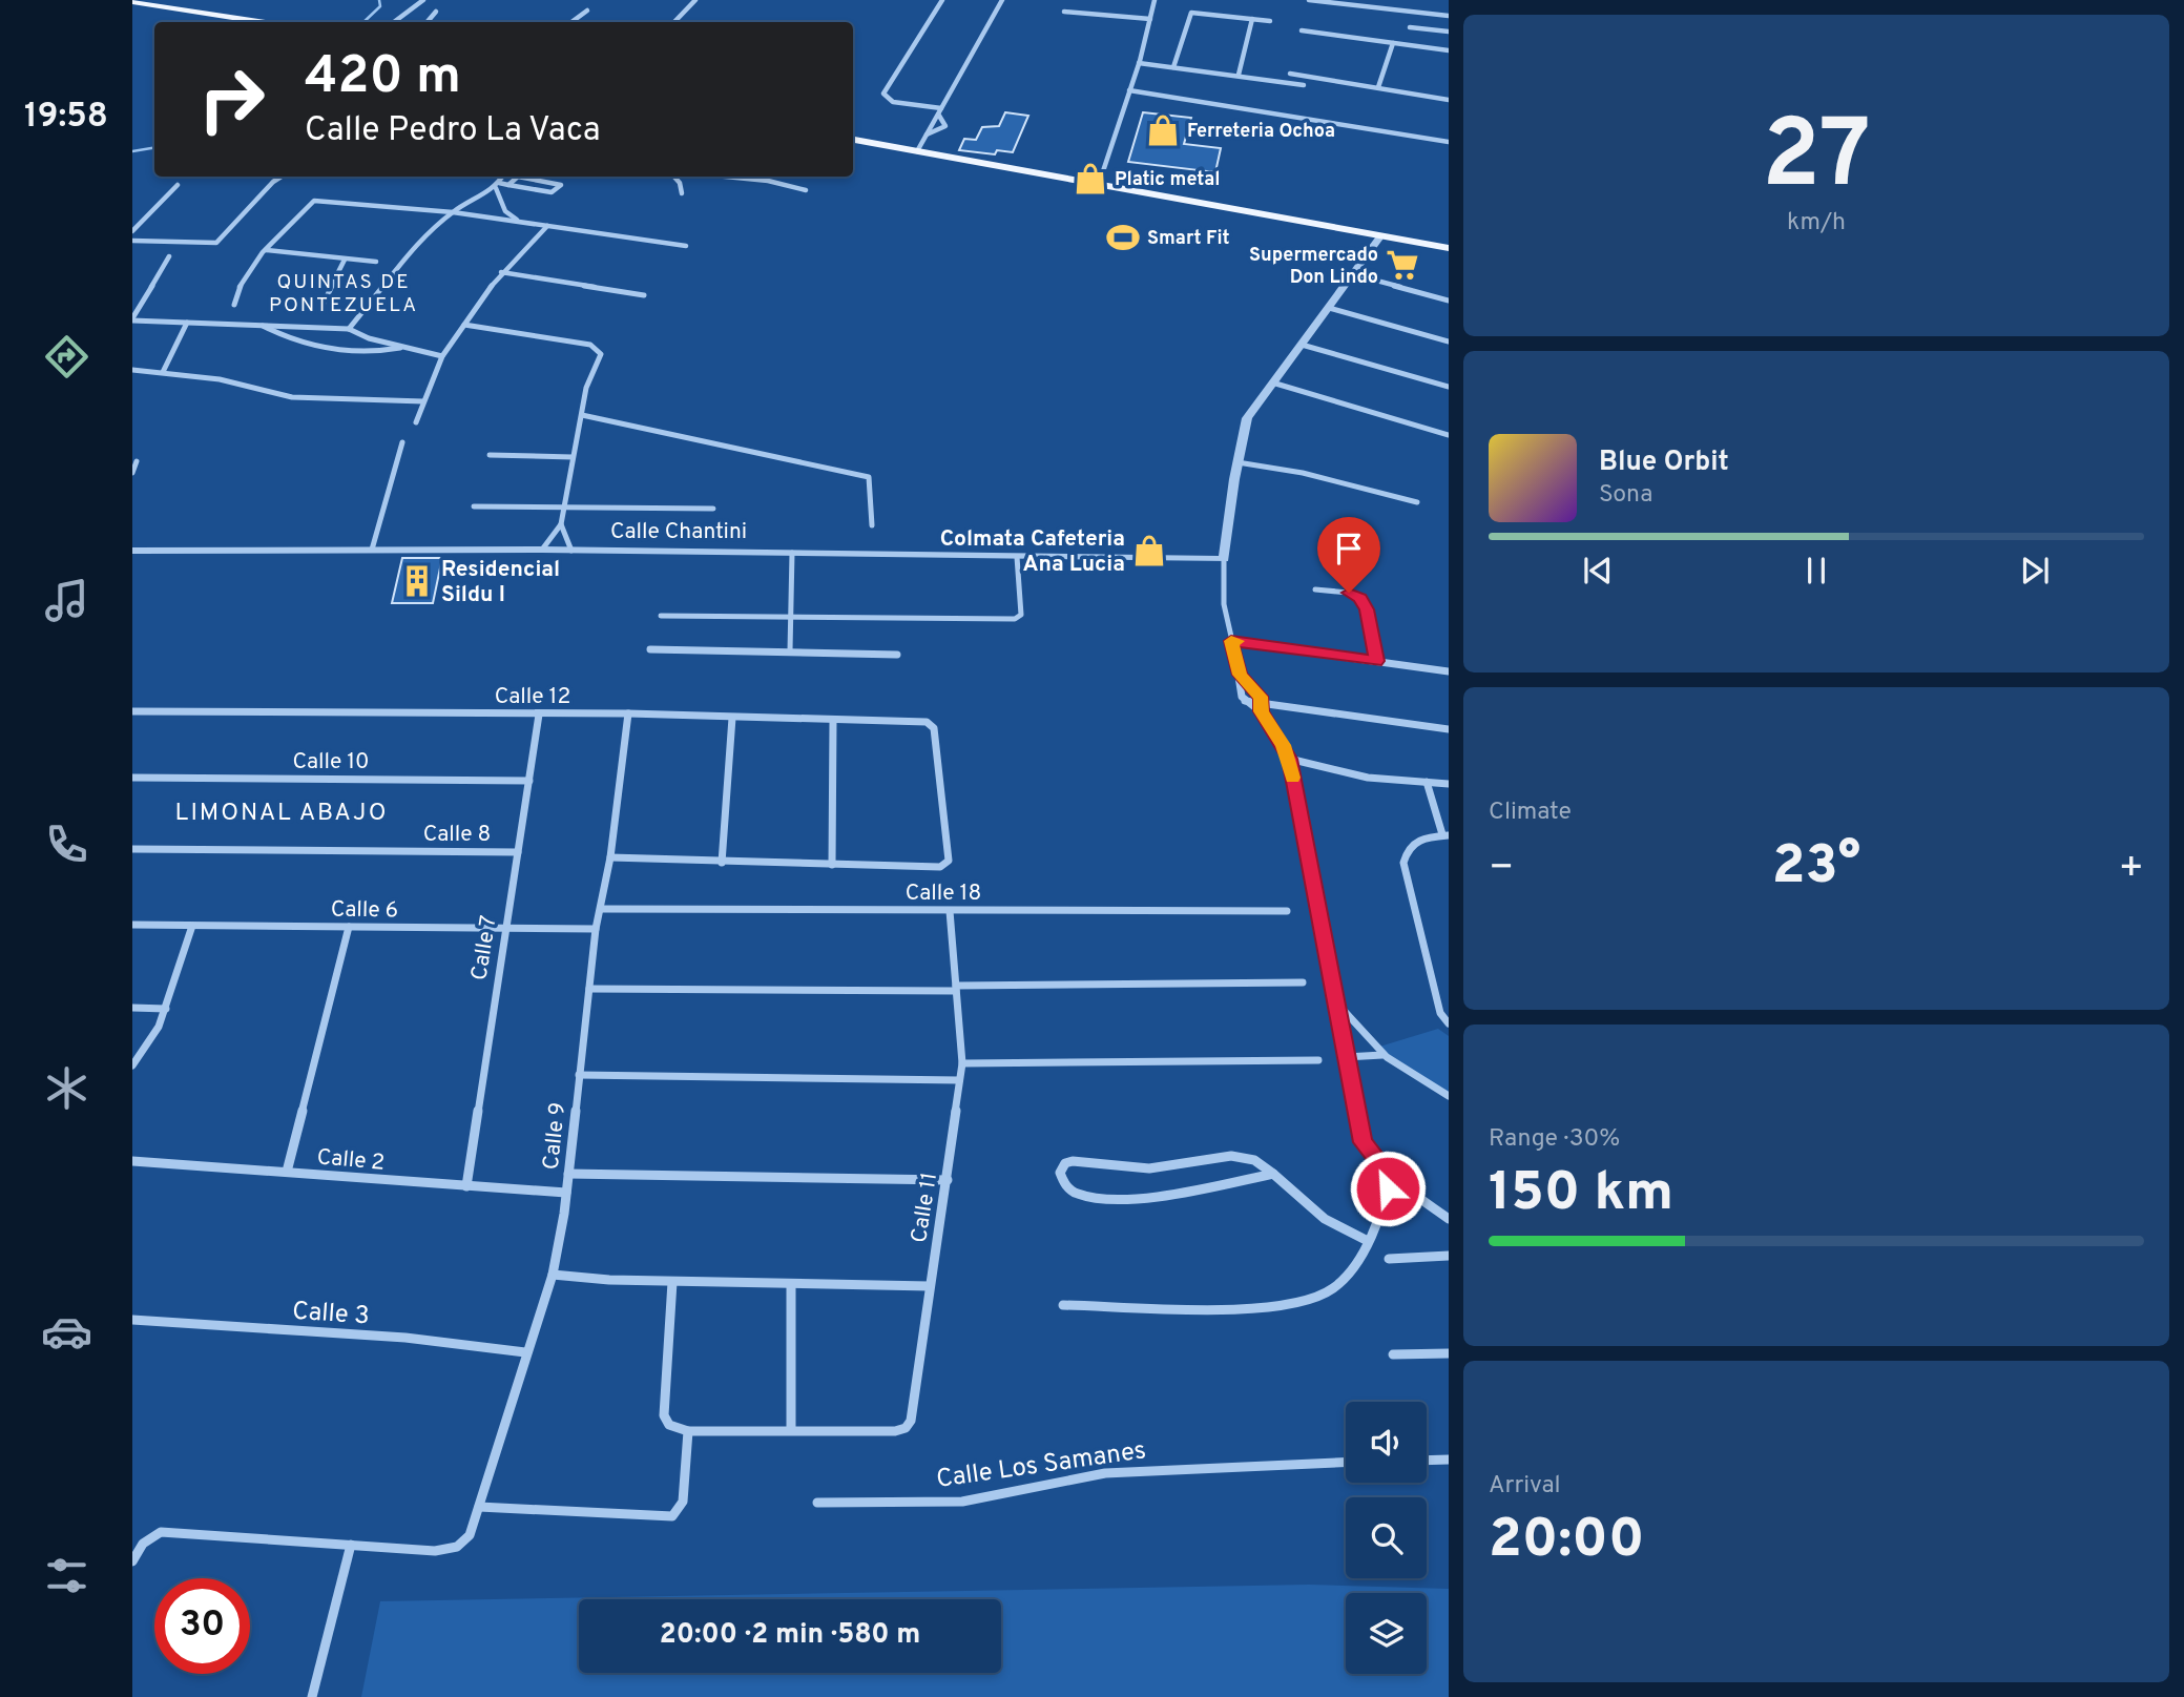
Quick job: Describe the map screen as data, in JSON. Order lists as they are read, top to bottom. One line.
{"streets":{"street":["Calle Chantini","Calle 12","Calle 10","Calle 8","Calle 18","Calle 6","Calle 7","Calle 9","Calle 2","Calle 11","Calle 3","Calle Los Samanes"]},"crossings":[["Calle 12","Calle 7"],["Calle 12","Calle 9"],["Calle 10","Calle 7"],["Calle 8","Calle 7"],["Calle 18","Calle 9"],["Calle 18","Calle 11"],["Calle 6","Calle 7"],["Calle 6","Calle 9"],["Calle 7","Calle 2"],["Calle 9","Calle 2"],["Calle 9","Calle 3"]],"districts":["QUINTAS DE PONTEZUELA","LIMONAL ABAJO"],"places":{"shop":["Ferreteria Ochoa","Platic metal","Colmata Cafeteria Ana Lucia"],"sports":["Smart Fit"],"supermarket":["Supermercado Don Lindo"],"building":["Residencial Sildu I"]},"page":{"tabs":"19:58","tile":[["27","km/h"],"Climate",["Range · 30%","150 km"],["Arrival","20:00"]],"turn":["420 m","Calle Pedro La Vaca"],"song":["Blue Orbit","Sona"],"heat":["−","23°","+"],"limit":"30","trip":"20:00 · 2 min · 580 m"}}
